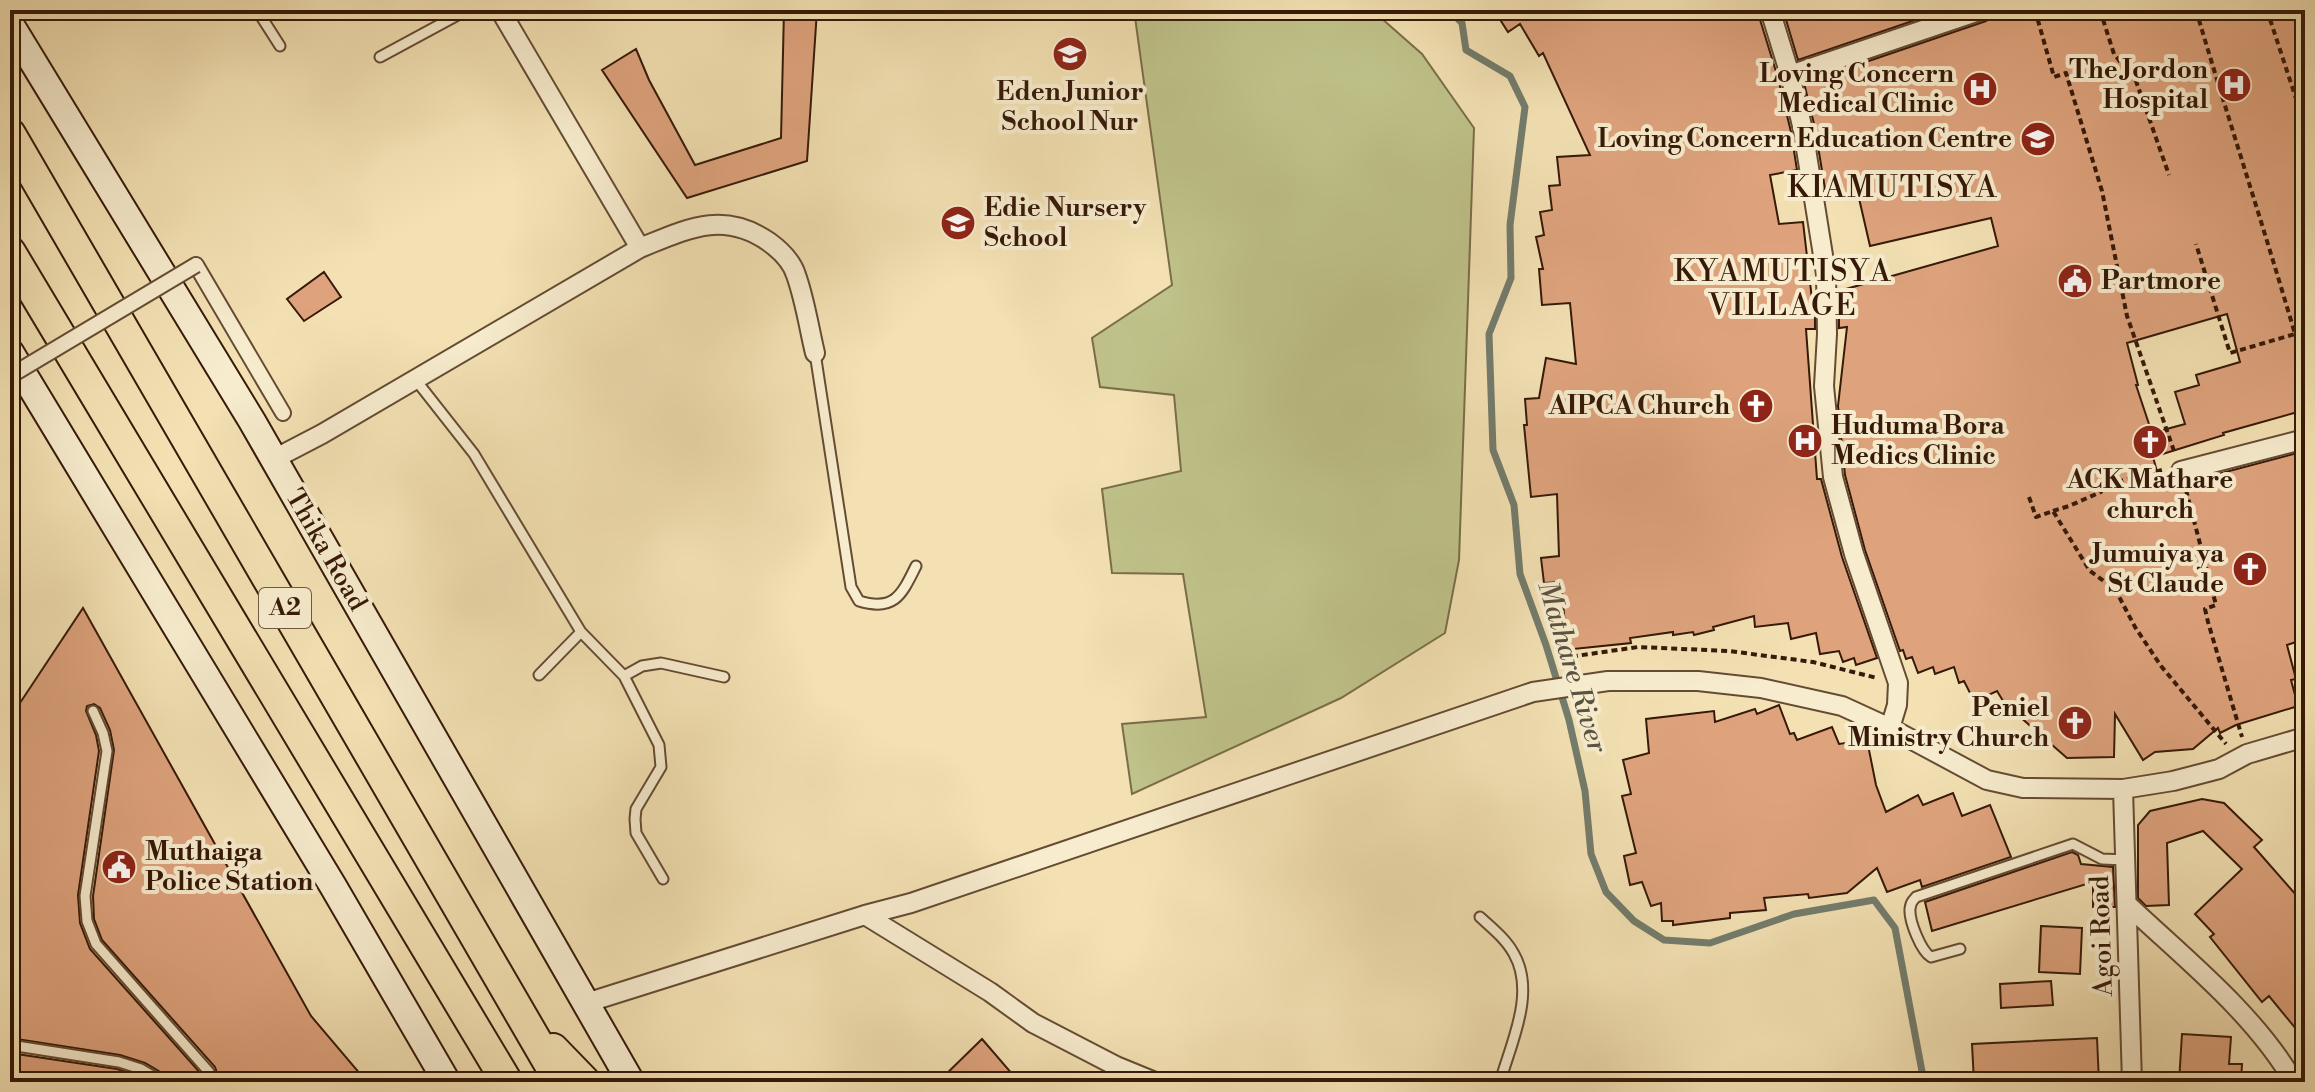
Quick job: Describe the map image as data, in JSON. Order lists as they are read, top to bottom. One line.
{"streets":{"highway":["A2"],"main road":["Thika Road"],"street":["Agoi Road"]},"districts":["KIAMUTISYA","KYAMUTISYA VILLAGE"],"water":["Mathare River"],"places":{"school or university":["Eden Junior School Nur","Loving Concern Education Centre","Edie Nursery School"],"hospital":["The Jordon Hospital","Loving Concern Medical Clinic","Huduma Bora Medics Clinic"],"public building":["Partmore","Muthaiga Police Station"],"church":["AIPCA Church","ACK Mathare church","Jumuiya ya St Claude","Peniel Ministry Church"]}}
